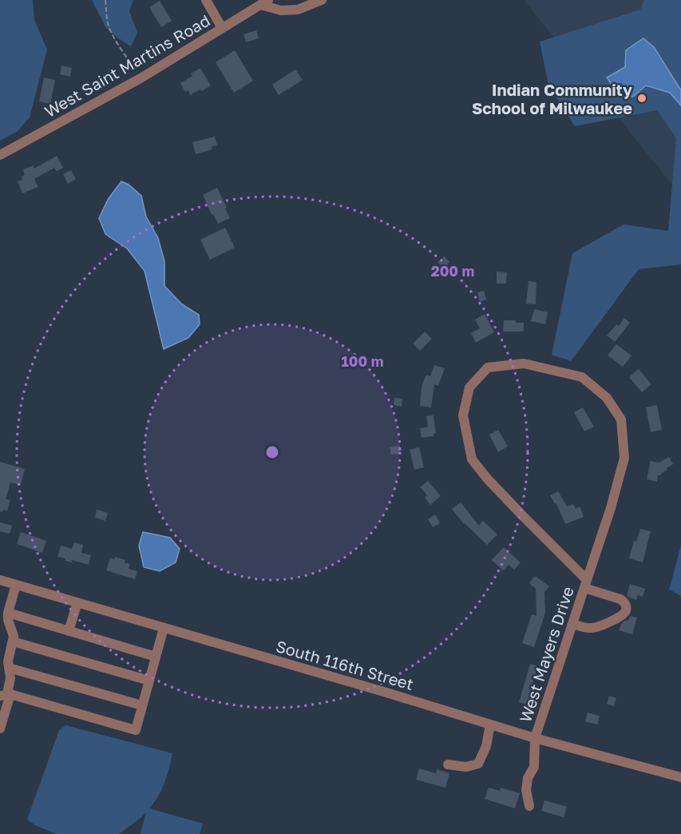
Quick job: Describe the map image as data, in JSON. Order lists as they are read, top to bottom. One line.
{"streets":{"street":["West Saint Martins Road","West Mayers Drive","South 116th Street"]},"crossings":[["West Mayers Drive","South 116th Street"]],"places":["Indian Community School of Milwaukee"],"rings":["200 m","100 m"]}
